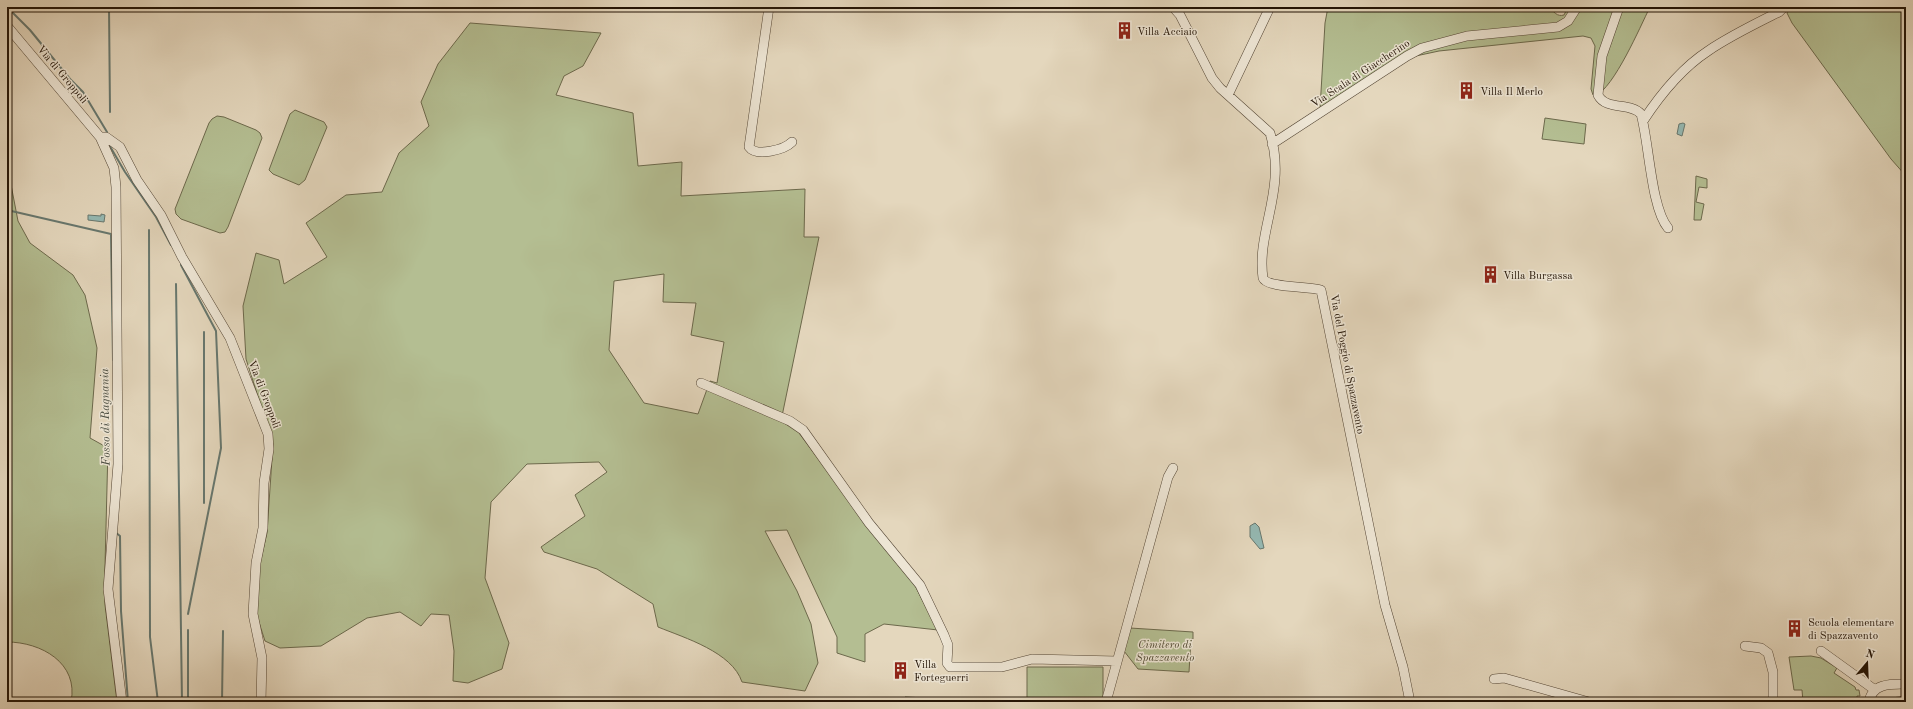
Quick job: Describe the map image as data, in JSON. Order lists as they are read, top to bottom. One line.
{"streets":{"street":["Via Scala di Giaccherino","Via di Groppoli","Via del Poggio di Spazzavento"]},"crossings":[["Via Scala di Giaccherino","Via del Poggio di Spazzavento"]],"water":["Fosso di Ragnania"],"parks":["Cimitero di Spazzavento"],"places":{"building":["Villa Acciaio","Villa Il Merlo","Villa Burgassa","Scuola elementare di Spazzavento","Villa Forteguerri"]},"north":"top"}
